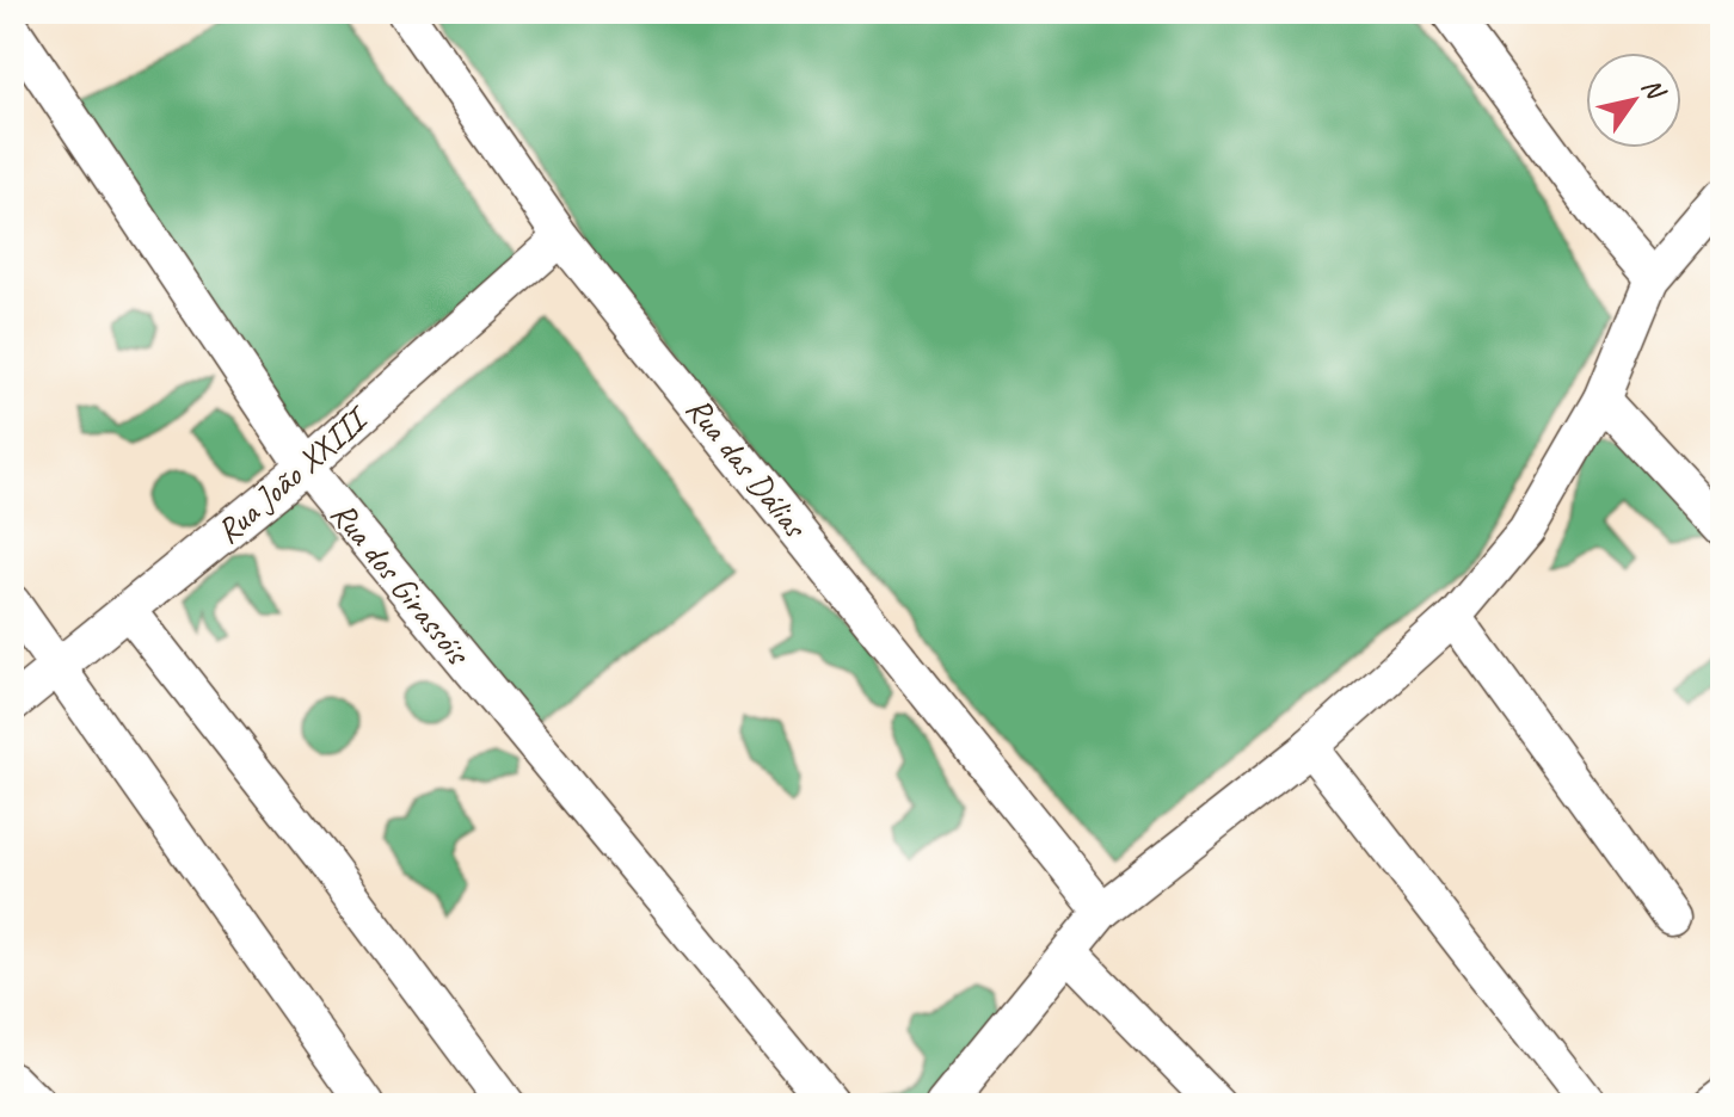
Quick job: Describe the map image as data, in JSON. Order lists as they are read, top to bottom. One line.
{"streets":{"street":["Rua das Dálias","Rua João XXIII","Rua dos Girassóis"]},"crossings":[["Rua das Dálias","Rua João XXIII"],["Rua João XXIII","Rua dos Girassóis"]],"north":"top right"}
